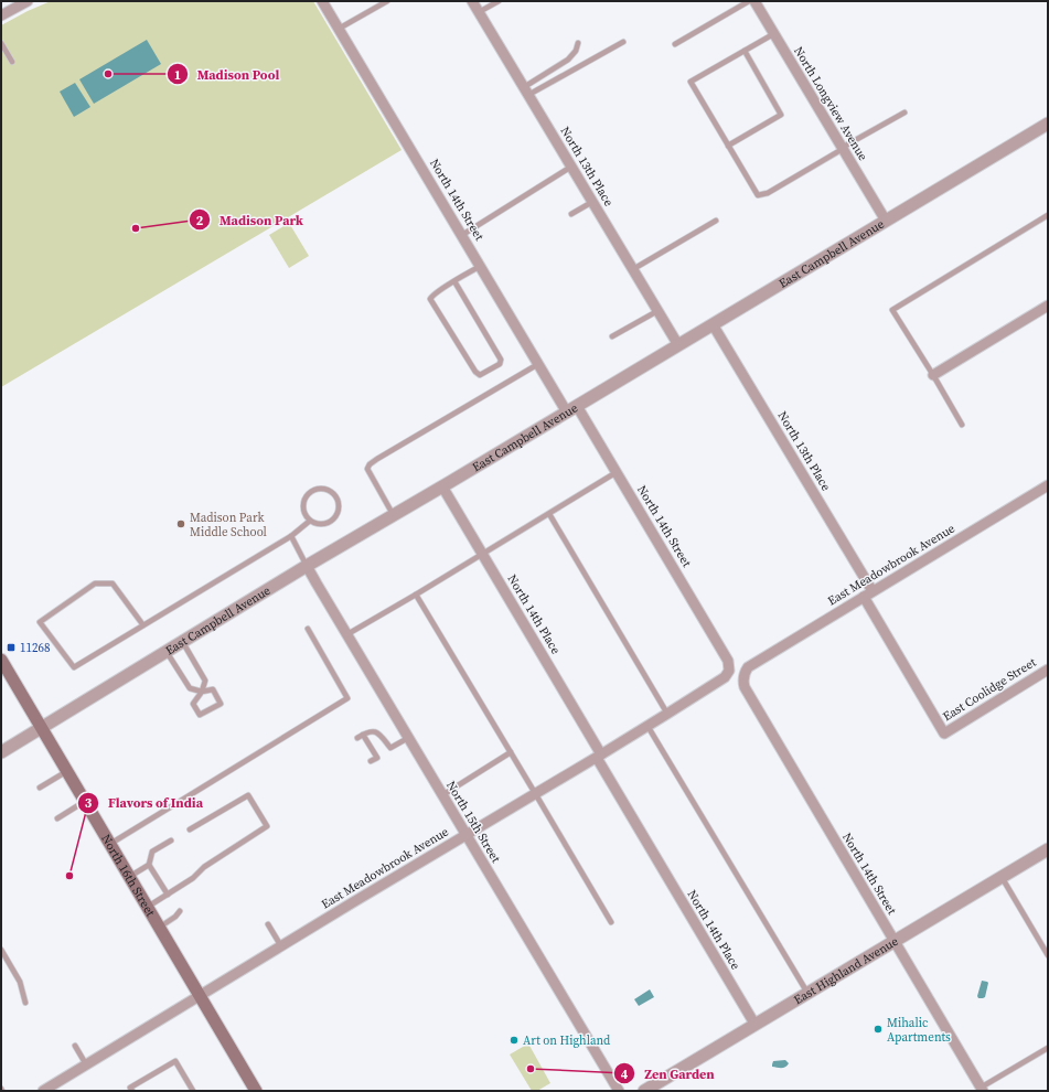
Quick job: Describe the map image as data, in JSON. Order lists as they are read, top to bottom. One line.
{"streets":{"main road":["North 16th Street"],"street":["North Longview Avenue","North 13th Place","North 14th Street","East Campbell Avenue","East Meadowbrook Avenue","North 14th Place","East Coolidge Street","North 15th Street","East Highland Avenue"]},"crossings":[["North Longview Avenue","East Campbell Avenue"],["North 13th Place","East Campbell Avenue"],["North 13th Place","East Meadowbrook Avenue"],["North 14th Street","East Campbell Avenue"],["North 14th Street","East Meadowbrook Avenue"],["North 14th Street","East Highland Avenue"],["East Campbell Avenue","North 14th Place"],["East Campbell Avenue","North 15th Street"],["East Campbell Avenue","North 16th Street"],["East Meadowbrook Avenue","North 14th Place"],["East Meadowbrook Avenue","East Coolidge Street"],["East Meadowbrook Avenue","North 15th Street"],["East Meadowbrook Avenue","North 16th Street"],["North 14th Place","East Highland Avenue"]],"places":{"other":["Madison Pool","Madison Park","Madison Park Middle School","Flavors of India","Mihalic Apartments","Art on Highland","Zen Garden"],"transit":["11268"]}}
